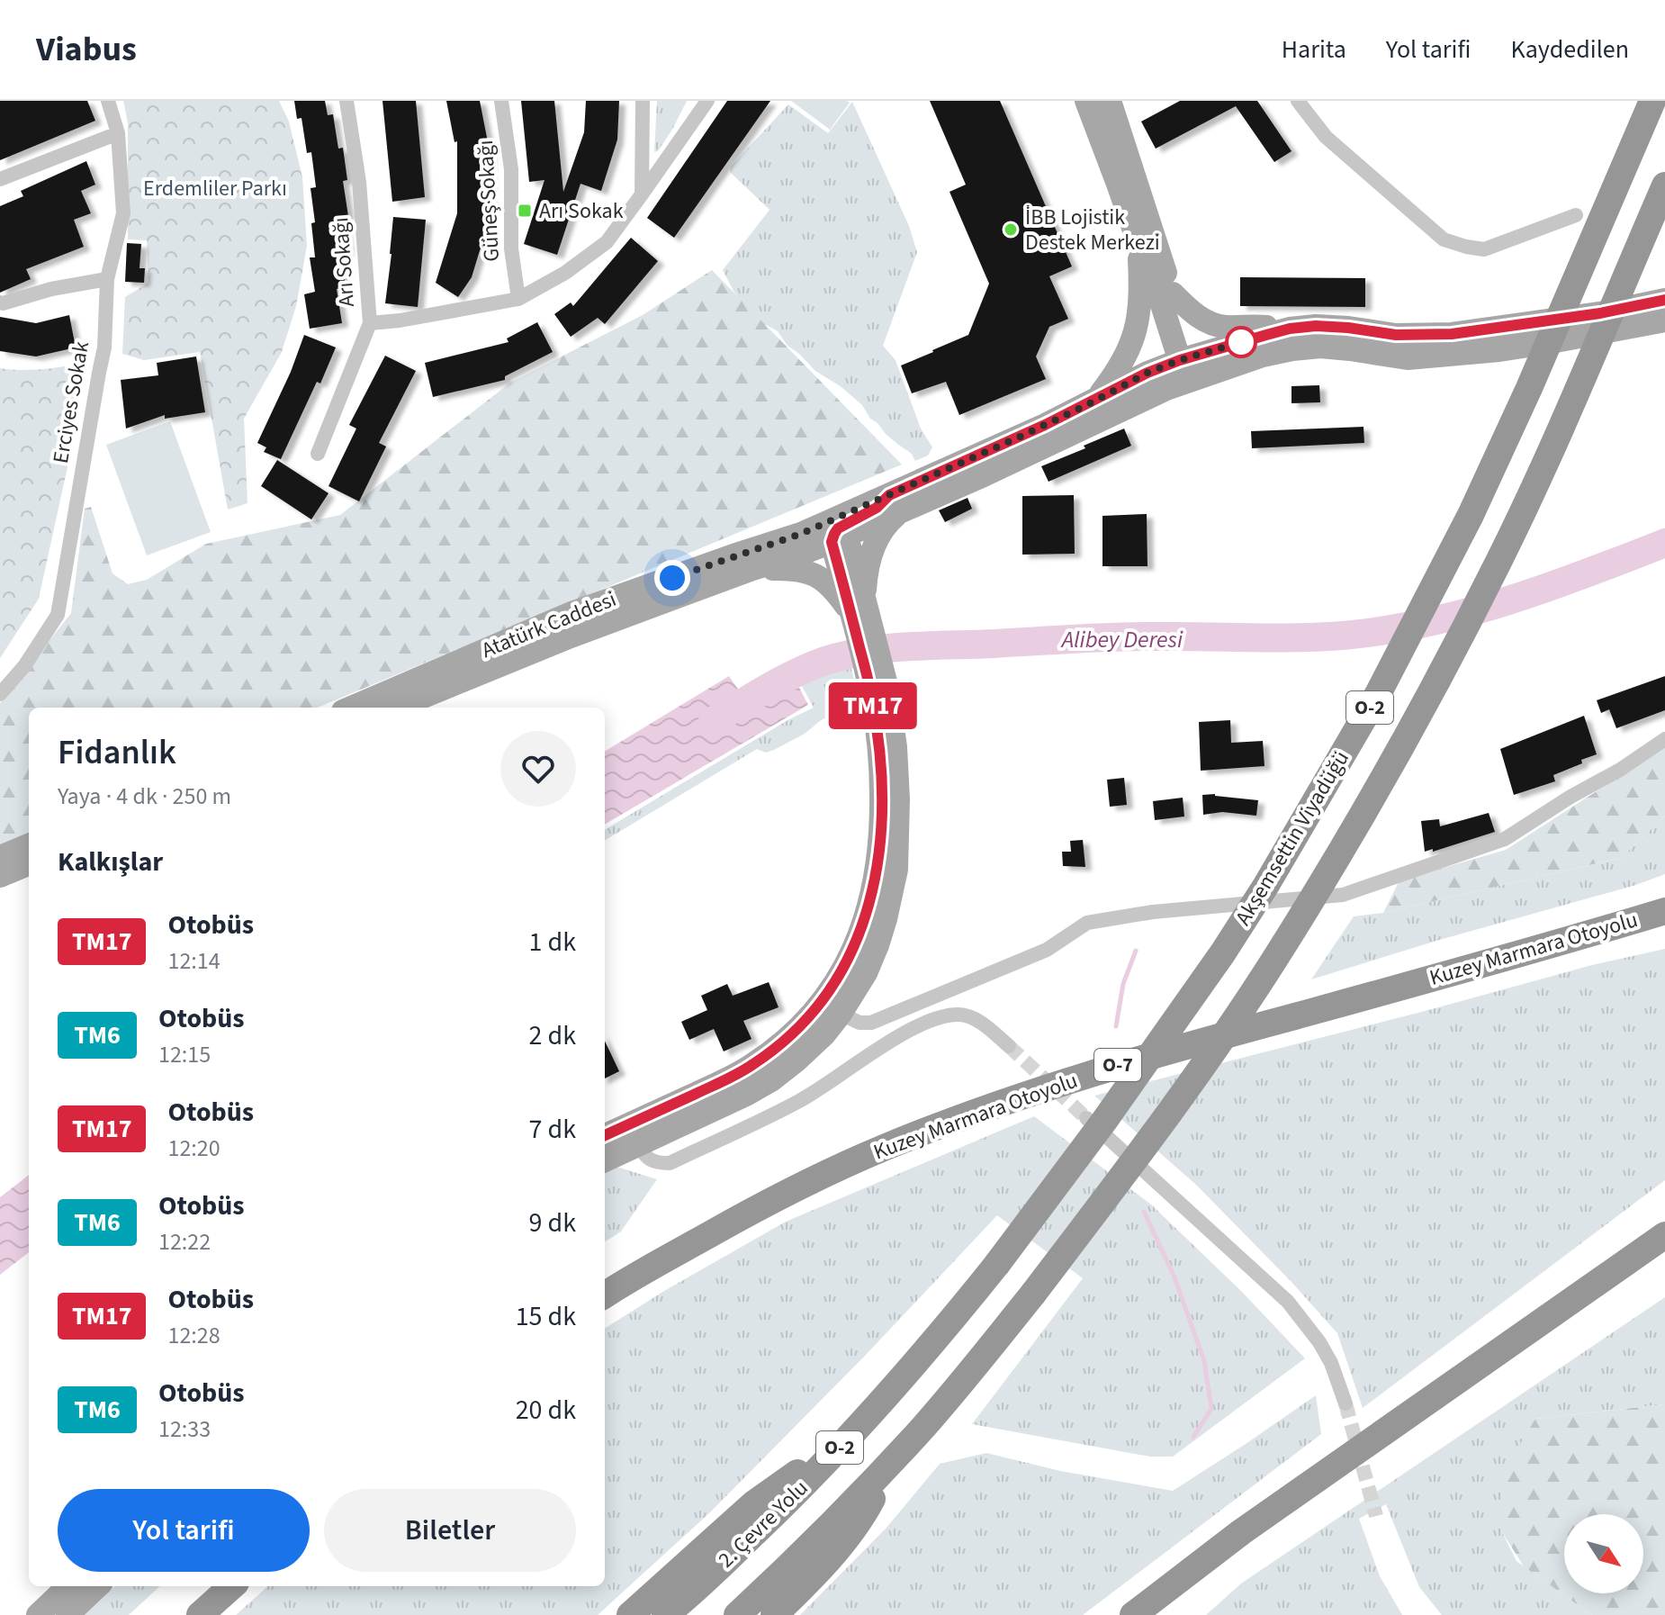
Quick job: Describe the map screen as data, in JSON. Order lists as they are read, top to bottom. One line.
{"streets":{"highway":["O-2","Akşemsettin Viyadüğü","Kuzey Marmara Otoyolu","O-7","2. Çevre Yolu"],"main road":["Atatürk Caddesi"],"street":["Güneş Sokağı","Arı Sokağı","Erciyes Sokak"]},"crossings":[["Akşemsettin Viyadüğü","2. Çevre Yolu"]],"water":["Alibey Deresi"],"parks":["Erdemliler Parkı"],"places":{"transit":["Arı Sokak"],"other":["İBB Lojistik Destek Merkezi"]},"lines":["bus line TM17"],"north":"bottom right","page":{"header":"Viabus","nav":["Harita","Yol tarifi","Kaydedilen"],"on_map":"TM17","heading":[["Fidanlık","Yaya · 4 dk · 250 m"],"Kalkışlar"],"list":[{"mark":"TM17","name":"Otobüs","note":"12:14","value":"1 dk"},{"mark":"TM6","name":"Otobüs","note":"12:15","value":"2 dk"},{"mark":"TM17","name":"Otobüs","note":"12:20","value":"7 dk"},{"mark":"TM6","name":"Otobüs","note":"12:22","value":"9 dk"},{"mark":"TM17","name":"Otobüs","note":"12:28","value":"15 dk"},{"mark":"TM6","name":"Otobüs","note":"12:33","value":"20 dk"}],"buttons":["Yol tarifi","Biletler"]}}
